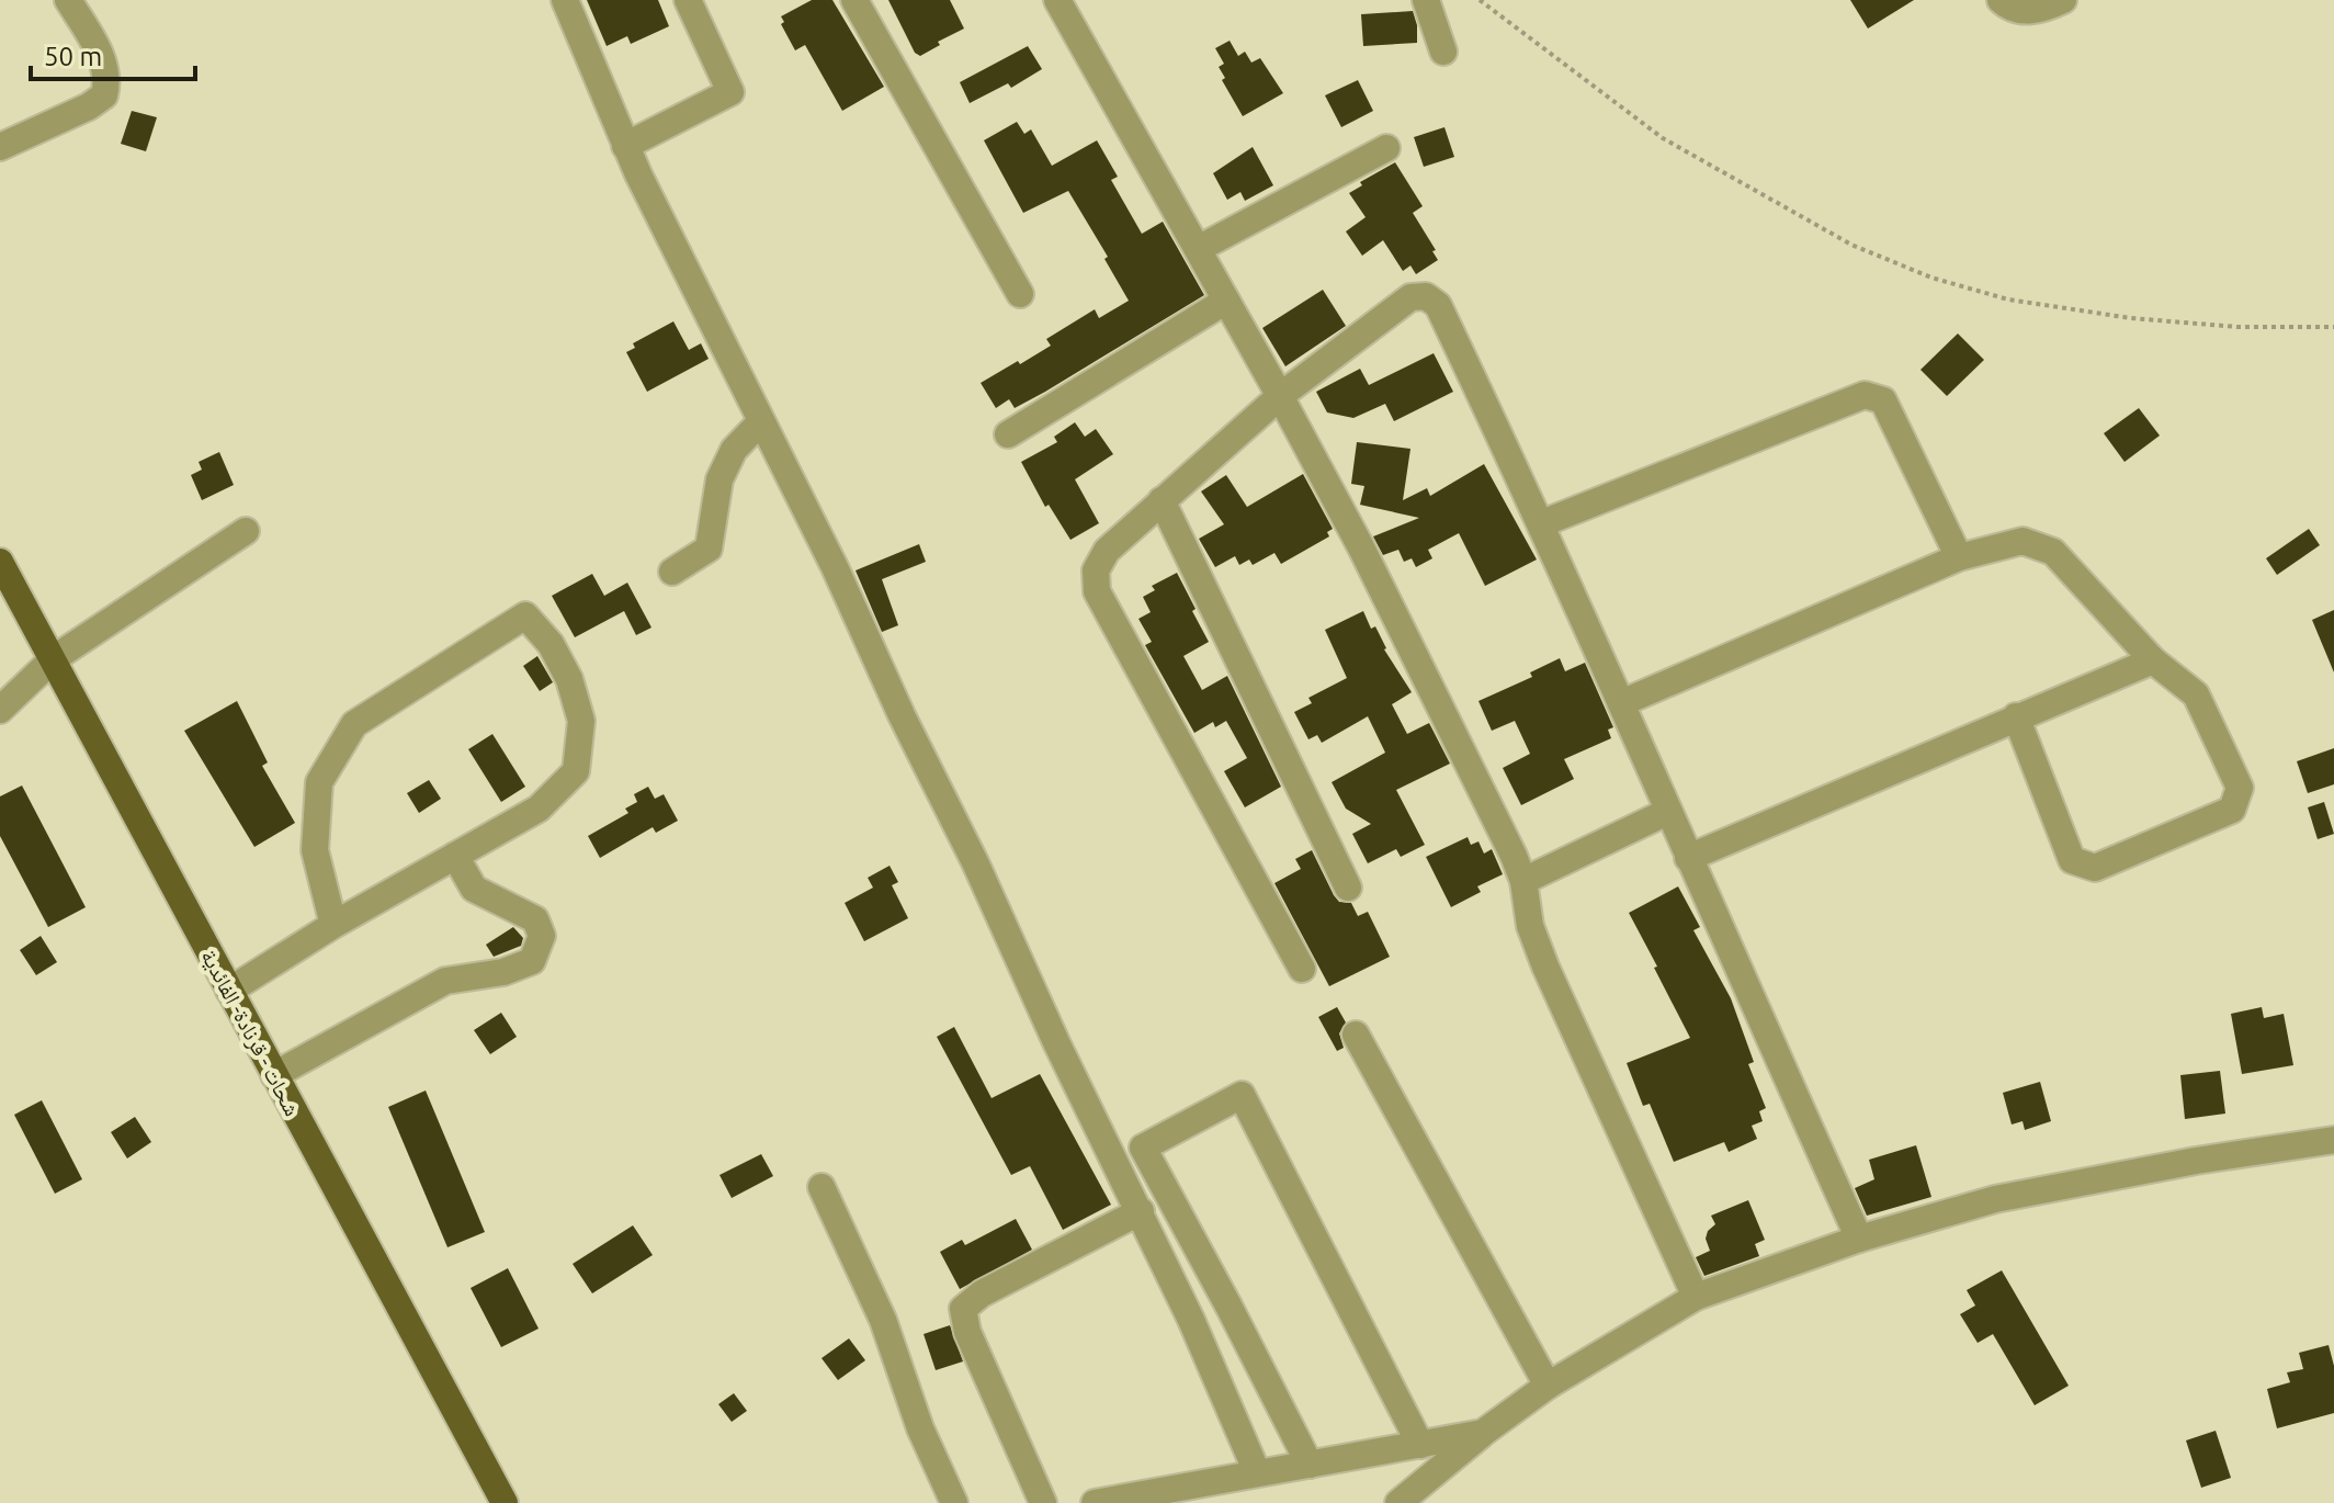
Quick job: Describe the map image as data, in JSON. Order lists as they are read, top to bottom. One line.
{"streets":{"main road":["شحات - قرنادة- الفائدية"]},"scale_bar":"50 m"}
